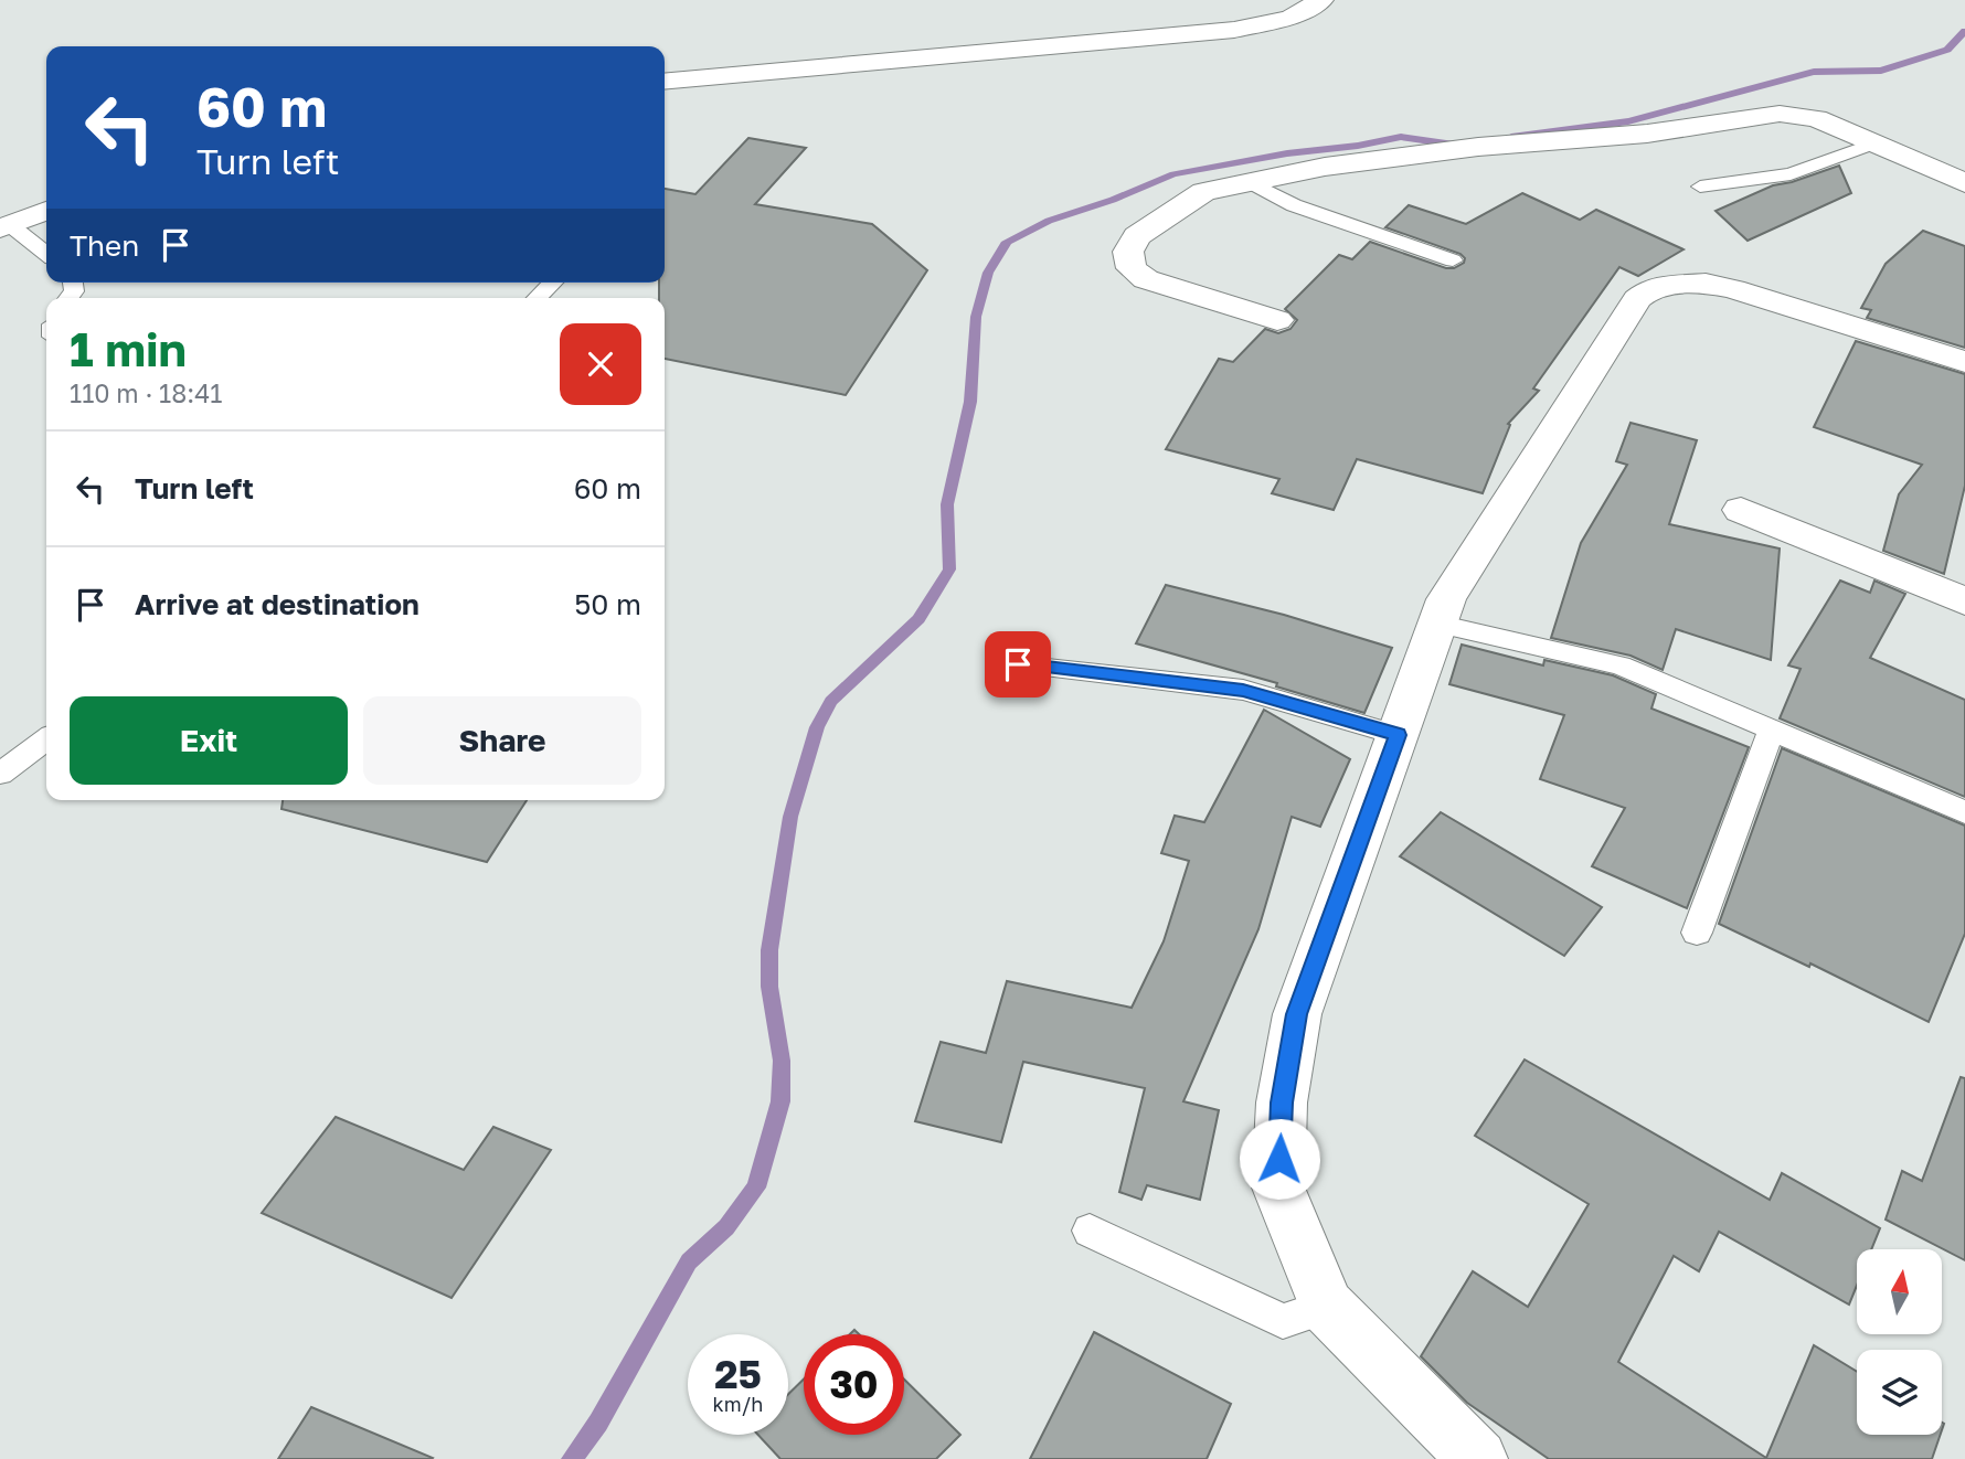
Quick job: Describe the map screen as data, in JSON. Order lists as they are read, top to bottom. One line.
{"north":"top","page":{"turn":["60 m","Turn left"],"then":"Then","heading":["1 min","110 m · 18:41"],"list":[{"name":"Turn left","value":"60 m"},{"name":"Arrive at destination","value":"50 m"}],"buttons":["Exit","Share"],"speed":"25 km/h","limit":"30"}}
